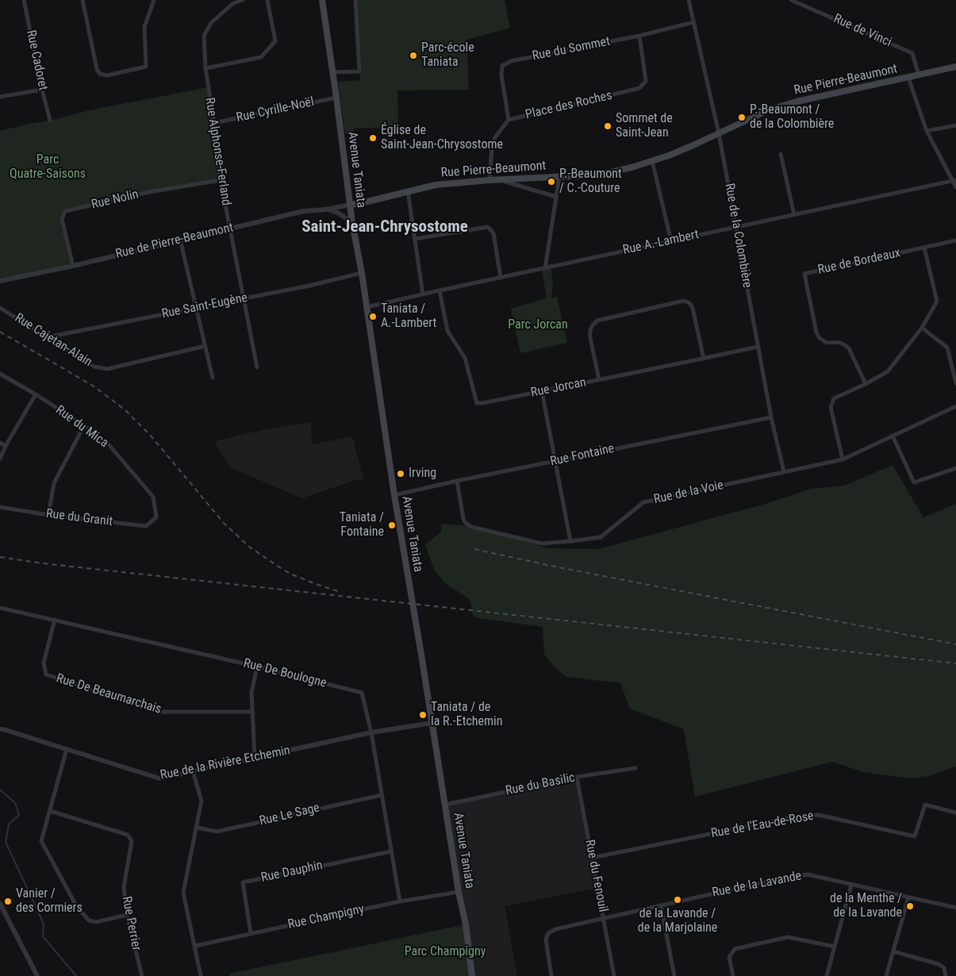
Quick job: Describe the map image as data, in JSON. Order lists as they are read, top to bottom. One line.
{"streets":{"main road":["Rue Pierre-Beaumont","Avenue Taniata"],"street":["Rue de Vinci","Rue du Sommet","Rue Cadoret","Place des Roches","Rue Cyrille-Noël","Rue Alphonse-Ferland","Rue Nolin","Rue de la Colombière","Rue de Pierre-Beaumont","Rue A.-Lambert","Rue de Bordeaux","Rue Saint-Eugène","Rue Cajetan-Alain","Rue Jorcan","Rue du Mica","Rue Fontaine","Rue de la Voie","Rue du Granit","Rue De Boulogne","Rue De Beaumarchais","Rue de la Rivière Etchemin","Rue du Basilic","Rue Le Sage","Rue de l'Eau-de-Rose","Rue Dauphin","Rue du Fenouil","Rue de la Lavande","Rue Champigny","Rue Perrier"]},"crossings":[["Rue de Vinci","Rue Pierre-Beaumont"],["Rue du Sommet","Place des Roches"],["Rue du Sommet","Rue de la Colombière"],["Rue Pierre-Beaumont","Place des Roches"],["Rue Pierre-Beaumont","Avenue Taniata"],["Rue Pierre-Beaumont","Rue de la Colombière"],["Rue Pierre-Beaumont","Rue de Pierre-Beaumont"],["Rue Cyrille-Noël","Rue Alphonse-Ferland"],["Rue Cyrille-Noël","Avenue Taniata"],["Rue Alphonse-Ferland","Rue Nolin"],["Rue Alphonse-Ferland","Rue de Pierre-Beaumont"],["Rue Alphonse-Ferland","Rue Saint-Eugène"],["Avenue Taniata","Rue de Pierre-Beaumont"],["Avenue Taniata","Rue A.-Lambert"],["Avenue Taniata","Rue Saint-Eugène"],["Avenue Taniata","Rue Fontaine"],["Avenue Taniata","Rue de la Rivière Etchemin"],["Avenue Taniata","Rue du Basilic"],["Avenue Taniata","Rue Champigny"],["Rue Nolin","Rue de Pierre-Beaumont"],["Rue de la Colombière","Rue A.-Lambert"],["Rue de la Colombière","Rue Jorcan"],["Rue de la Colombière","Rue Fontaine"],["Rue de la Colombière","Rue de la Voie"],["Rue A.-Lambert","Rue Jorcan"],["Rue Saint-Eugène","Rue Cajetan-Alain"],["Rue du Mica","Rue du Granit"],["Rue Fontaine","Rue de la Voie"],["Rue De Boulogne","Rue De Beaumarchais"],["Rue De Boulogne","Rue de la Rivière Etchemin"],["Rue De Boulogne","Rue Le Sage"],["Rue De Boulogne","Rue Dauphin"],["Rue De Boulogne","Rue Champigny"],["Rue du Basilic","Rue du Fenouil"],["Rue de l'Eau-de-Rose","Rue du Fenouil"],["Rue Dauphin","Rue Champigny"],["Rue du Fenouil","Rue de la Lavande"]],"districts":["Saint-Jean-Chrysostome"],"parks":["Parc Quatre-Saisons","Parc Jorcan","Parc Champigny"],"places":["Parc-école Taniata","P.-Beaumont / de la Colombière","Sommet de Saint-Jean","Église de Saint-Jean-Chrysostome","P.-Beaumont / C.-Couture","Taniata / A.-Lambert","Irving","Taniata / Fontaine","Taniata / de la R.-Etchemin","de la Lavande / de la Marjolaine","Vanier / des Cormiers","de la Menthe / de la Lavande"]}
